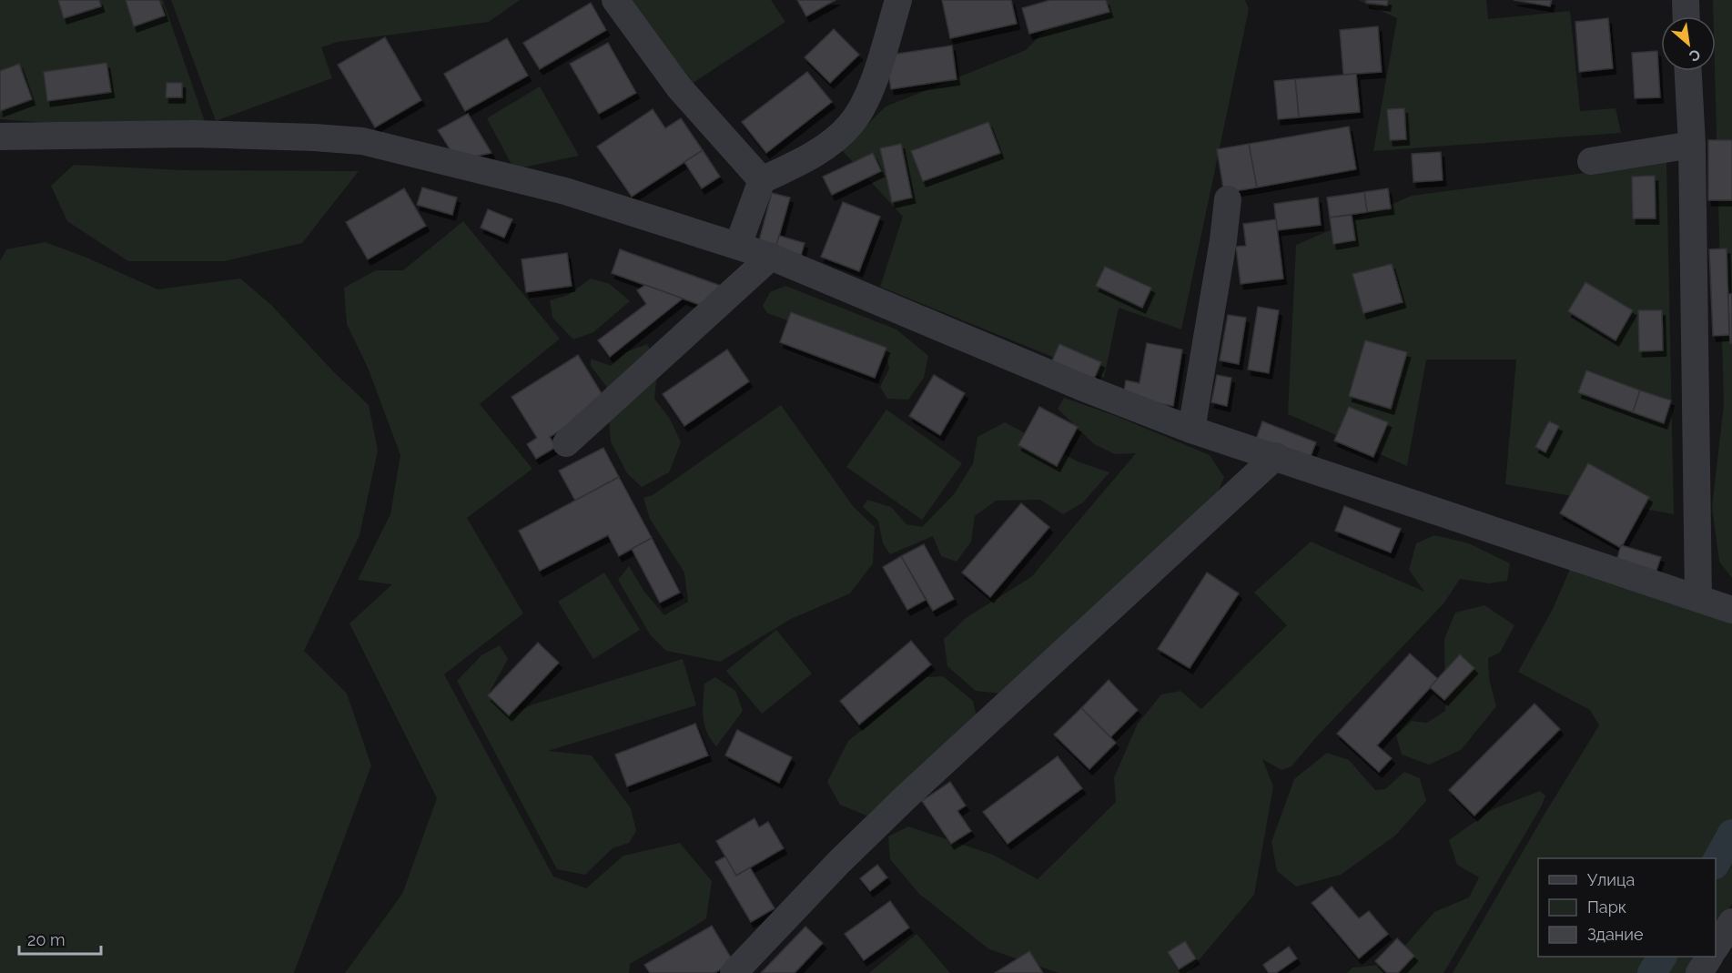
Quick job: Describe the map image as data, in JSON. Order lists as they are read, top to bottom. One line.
{"legend":["Улица","Парк","Здание"],"scale_bar":"20 m","north":"bottom right"}
